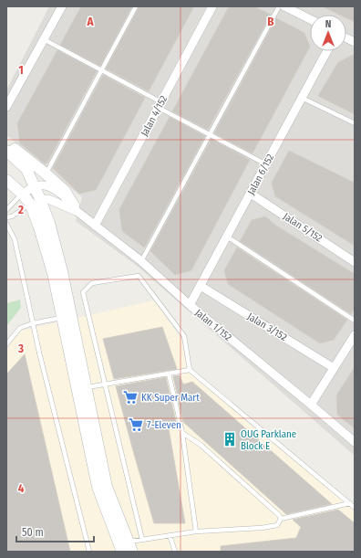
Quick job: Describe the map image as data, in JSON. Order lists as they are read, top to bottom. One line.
{"streets":{"street":["Jalan 4/152","Jalan 6/152","Jalan 5/152","Jalan 1/152","Jalan 3/152"]},"crossings":[["Jalan 4/152","Jalan 1/152"],["Jalan 6/152","Jalan 5/152"],["Jalan 6/152","Jalan 1/152"],["Jalan 6/152","Jalan 3/152"]],"places":{"supermarket":["KK Super Mart","7-Eleven"],"building":["OUG Parklane Block E"]},"scale_bar":"50 m","north":"top","grid":{"columns":["A","B"],"rows":["1","2","3","4"]}}
